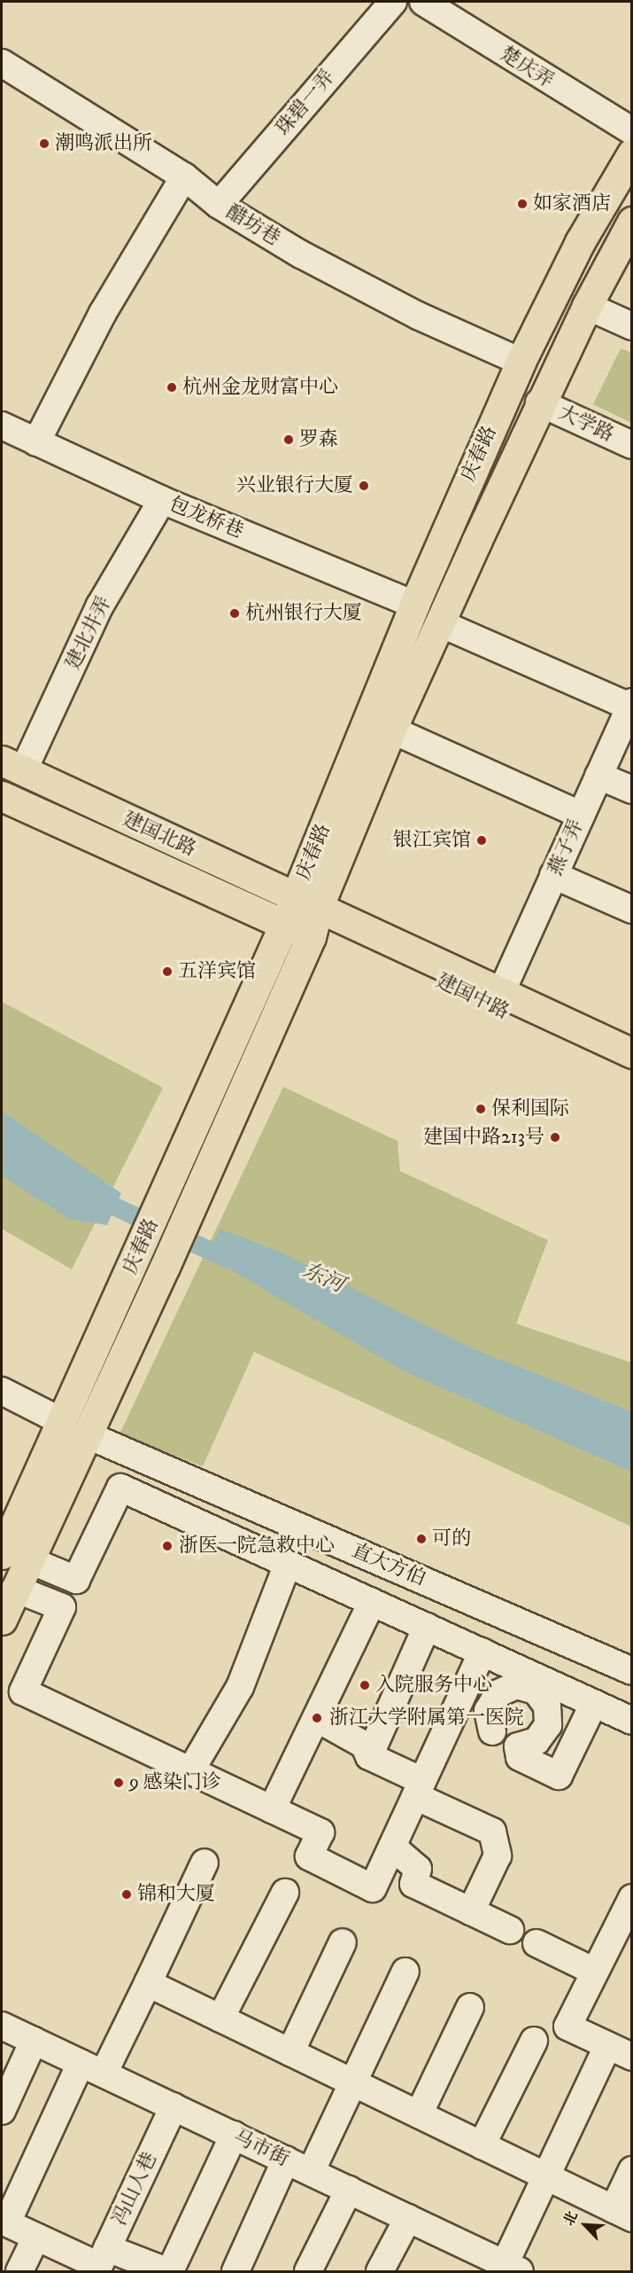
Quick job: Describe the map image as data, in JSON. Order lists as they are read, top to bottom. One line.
{"streets":{"main road":["庆春路","建国北路","建国中路"],"street":["楚庆弄","珠碧一弄","醋坊巷","大学路","包龙桥巷","建北井弄","燕子弄","直大方伯","马市街","冯山人巷"]},"crossings":[["珠碧一弄","醋坊巷"],["醋坊巷","庆春路"],["大学路","庆春路"],["庆春路","包龙桥巷"],["庆春路","建国北路"],["庆春路","建国中路"],["庆春路","直大方伯"],["包龙桥巷","建北井弄"],["建北井弄","建国北路"],["建国北路","建国中路"],["燕子弄","建国中路"],["马市街","冯山人巷"]],"water":["东河"],"places":["潮鸣派出所","如家酒店","杭州金龙财富中心","罗森","兴业银行大厦","杭州银行大厦","银江宾馆","五洋宾馆","保利国际","建国中路213号","可的","浙医一院急救中心","入院服务中心","浙江大学附属第一医院","9 感染门诊","锦和大厦"],"north":"top left"}
